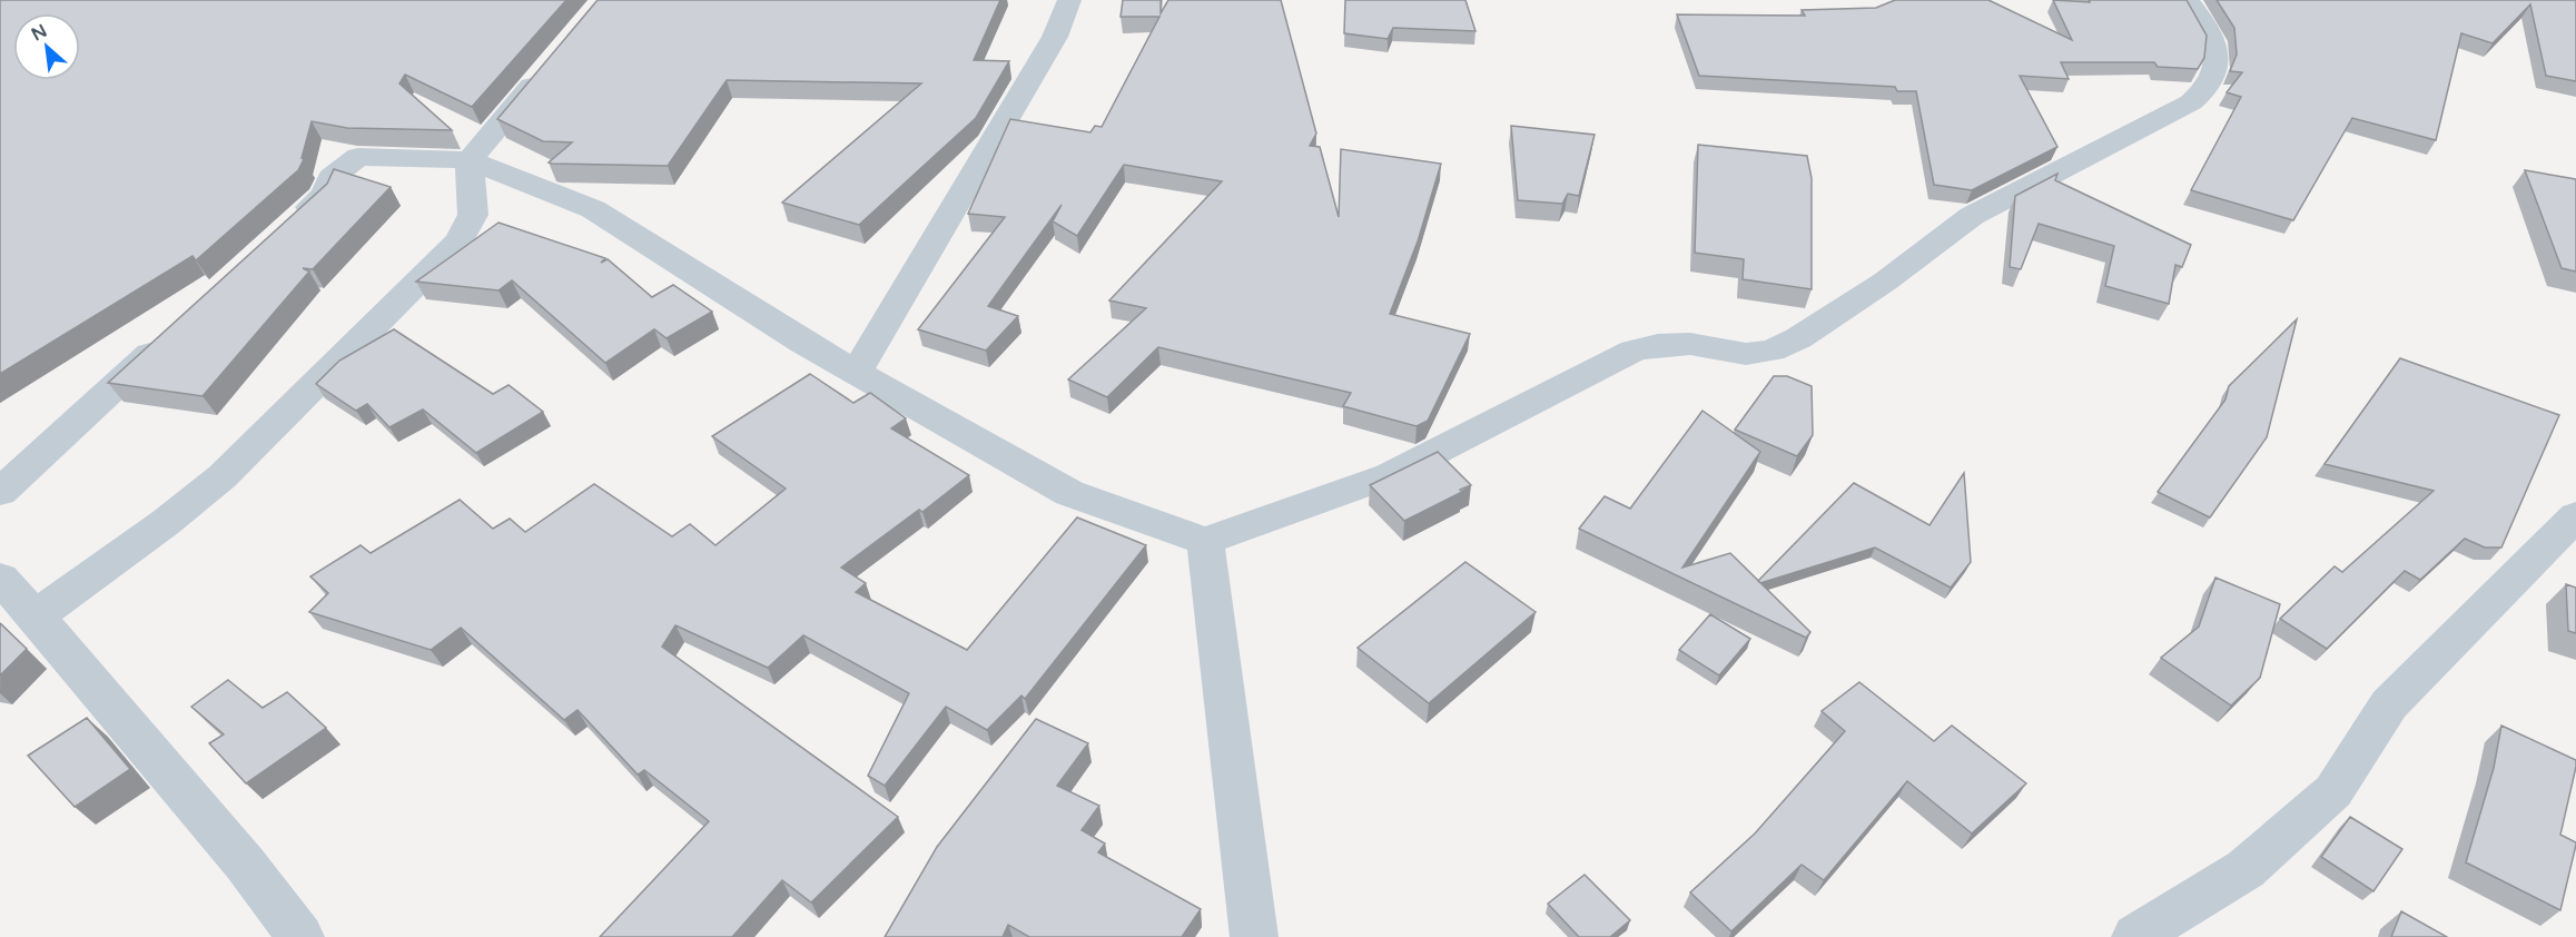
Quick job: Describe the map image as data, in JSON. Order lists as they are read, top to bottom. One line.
{"north":"top left"}
